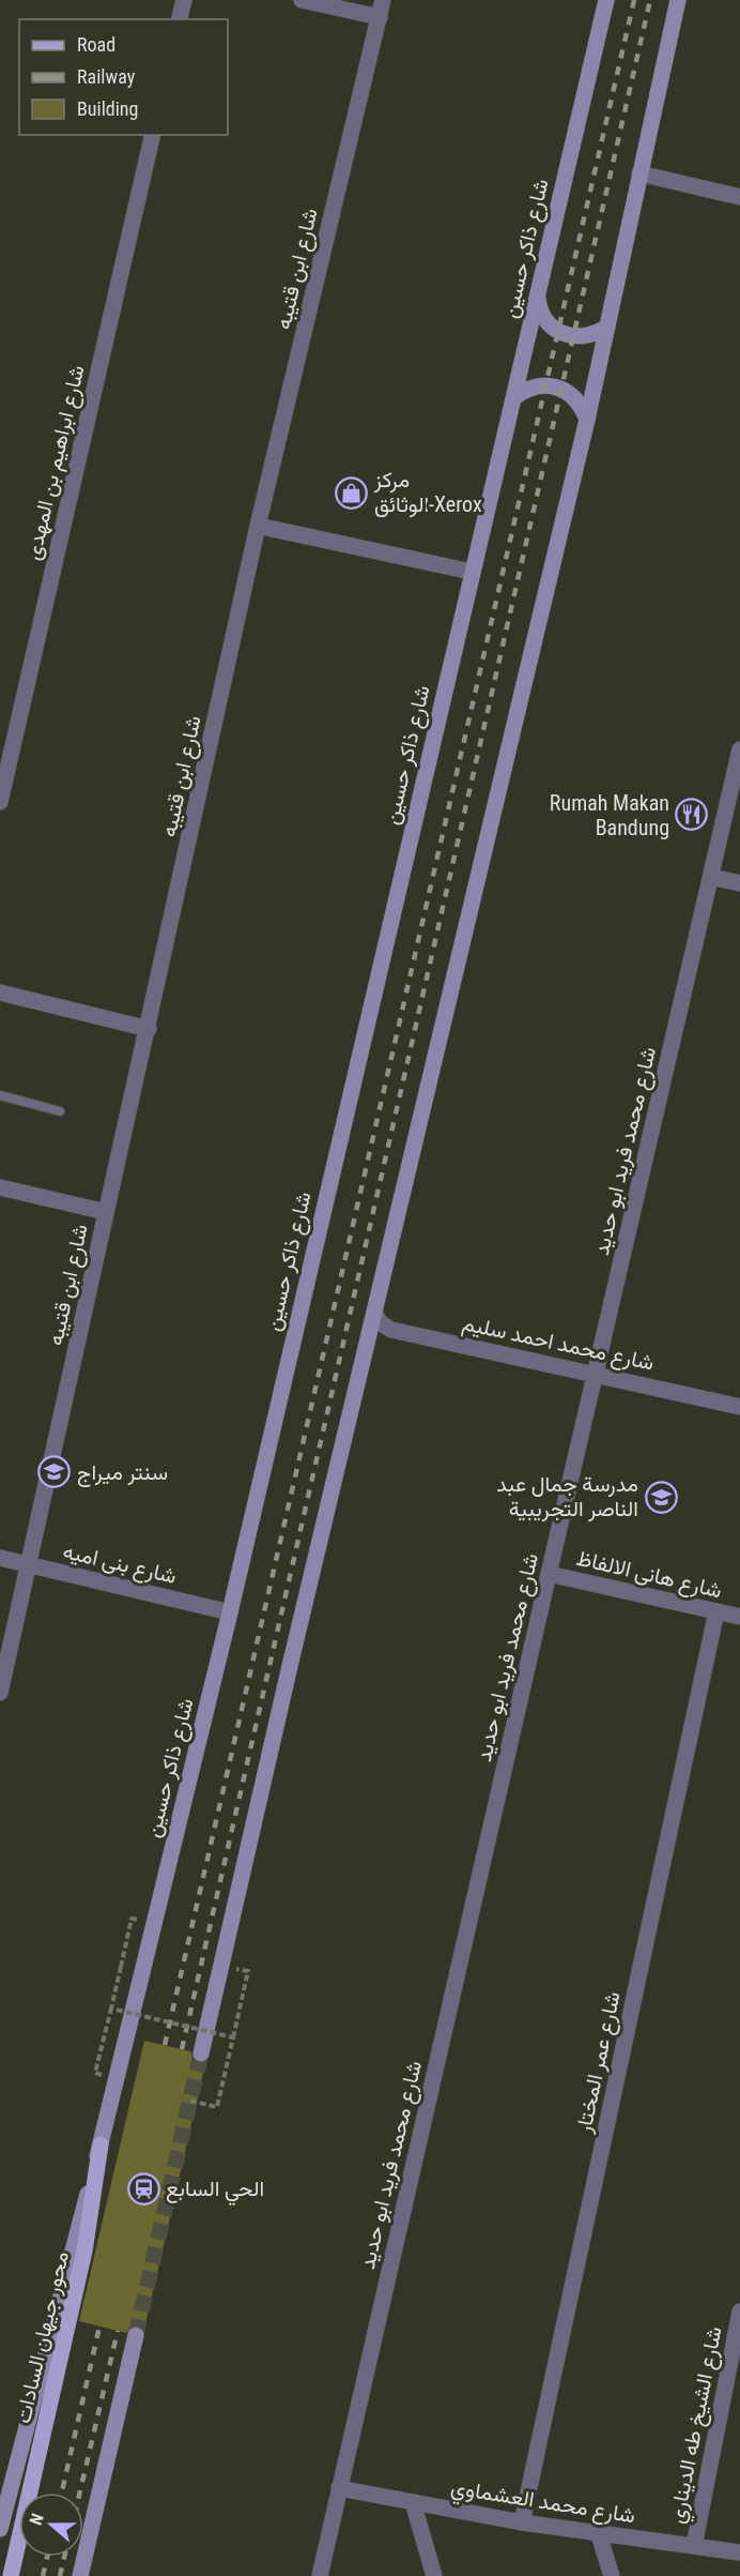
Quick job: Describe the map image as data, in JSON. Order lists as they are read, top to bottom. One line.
{"streets":{"main road":["شارع ذاكر حسين","محور جيهان السادات"],"street":["شارع ابن قتيبه","شارع ابراهيم بن المهدى","شارع محمد فريد ابو حديد","شارع محمد احمد سليم","شارع بنى اميه","شارع هانى الالفاظ","شارع عمر المختار","شارع الشيخ طه الديناري","شارع محمد العشماوي"]},"crossings":[["شارع ذاكر حسين","شارع بنى اميه"],["شارع ذاكر حسين","محور جيهان السادات"],["شارع ابن قتيبه","شارع بنى اميه"],["شارع محمد فريد ابو حديد","شارع محمد احمد سليم"],["شارع محمد فريد ابو حديد","شارع هانى الالفاظ"],["شارع محمد فريد ابو حديد","شارع محمد العشماوي"],["شارع هانى الالفاظ","شارع عمر المختار"],["شارع عمر المختار","شارع محمد العشماوي"],["شارع الشيخ طه الديناري","شارع محمد العشماوي"]],"places":{"shop":["مركز الوثائق-Xerox"],"restaurant":["Rumah Makan Bandung"],"school or university":["سنتر ميراج","مدرسة جمال عبد الناصر التجريبية"],"station":["الحي السابع"]},"legend":["Road","Railway","Building"],"north":"left"}
